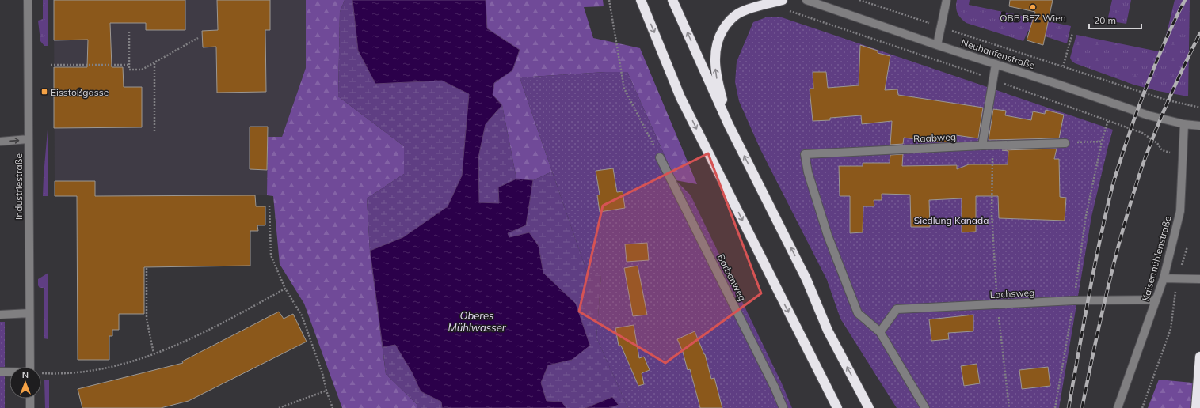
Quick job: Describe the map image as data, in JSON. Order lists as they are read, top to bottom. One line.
{"streets":{"street":["Neuhaufenstraße","Raabweg","Industriestraße","Kaisermühlenstraße","Barbenweg","Lachsweg"]},"crossings":[["Neuhaufenstraße","Kaisermühlenstraße"],["Raabweg","Lachsweg"],["Kaisermühlenstraße","Lachsweg"]],"water":["Oberes Mühlwasser"],"parks":["Siedlung Kanada"],"places":{"other":["ÖBB BFZ Wien"],"transit":["Eisstoßgasse"]},"scale_bar":"20 m","north":"top"}
